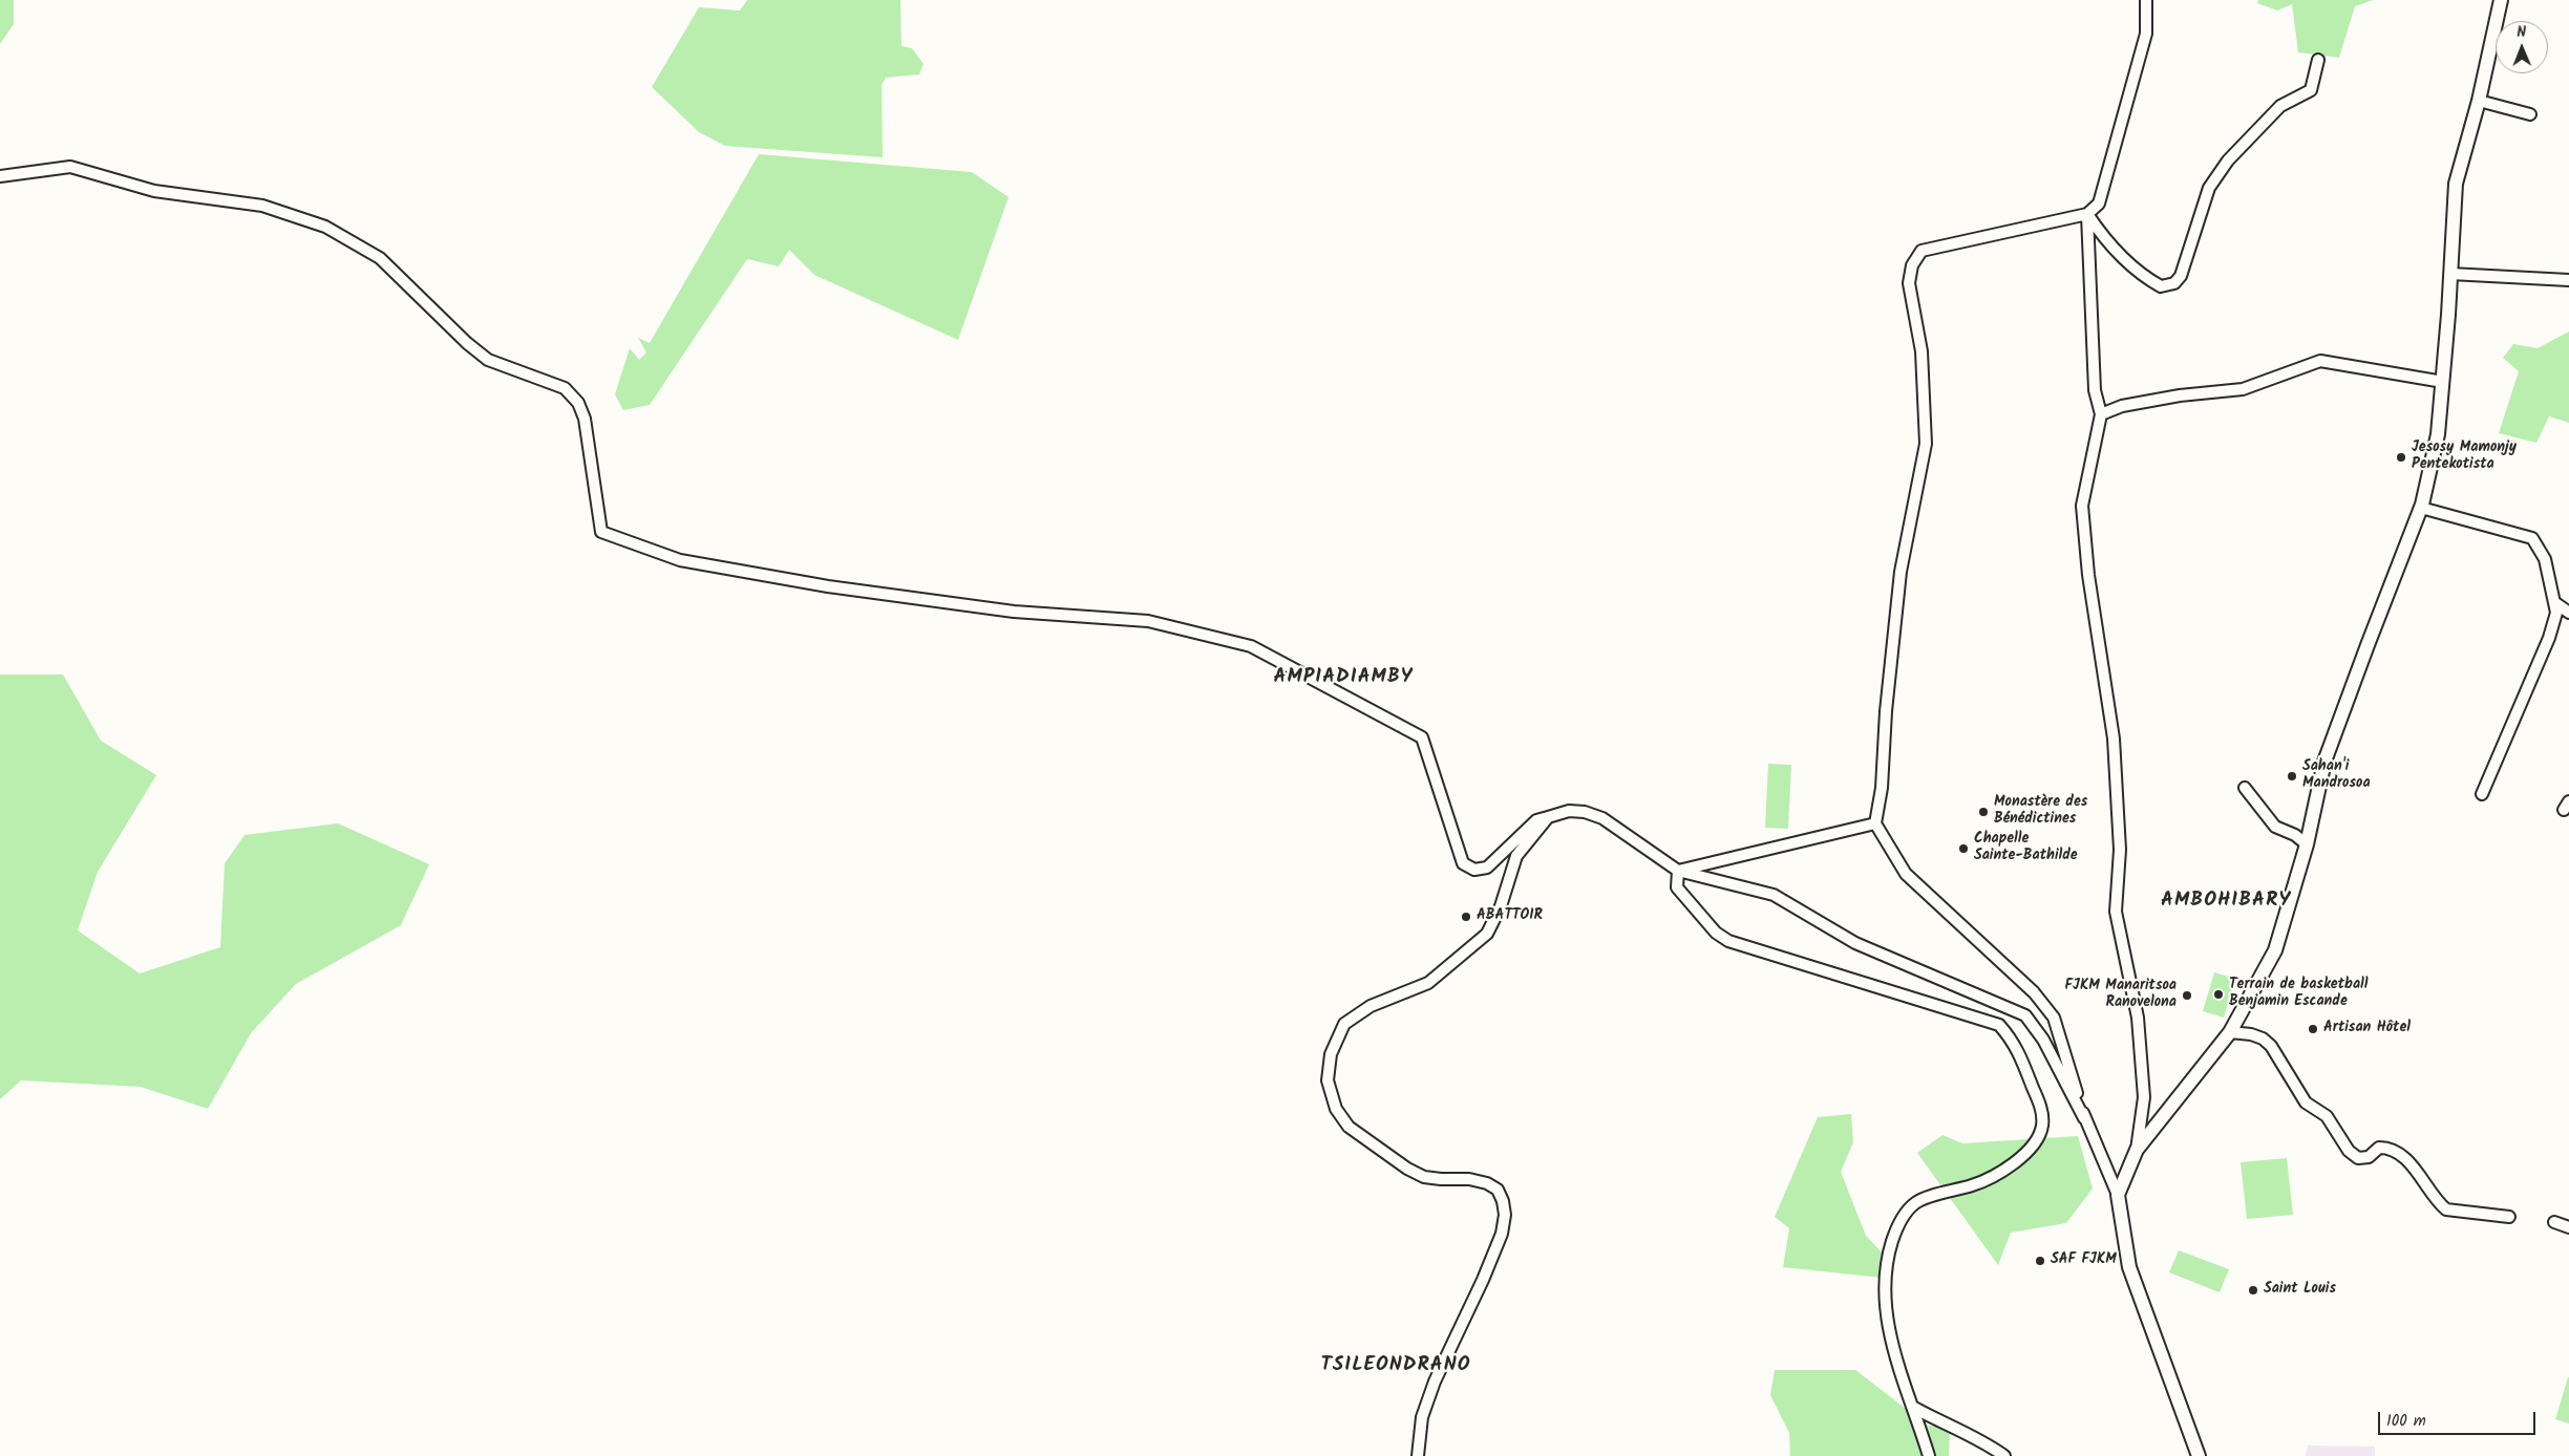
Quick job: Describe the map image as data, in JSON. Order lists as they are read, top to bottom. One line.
{"districts":["AMPIADIAMBY","AMBOHIBARY","TSILEONDRANO"],"places":["Jesosy Mamonjy Pentekotista","Sahan'i Mandrosoa","Monastère des Bénédictines","Chapelle Sainte-Bathilde","ABATTOIR","Terrain de basketball Benjamin Escande","FJKM Manaritsoa Ranovelona","Artisan Hôtel","SAF FJKM","Saint Louis"],"scale_bar":"100 m","north":"top"}
